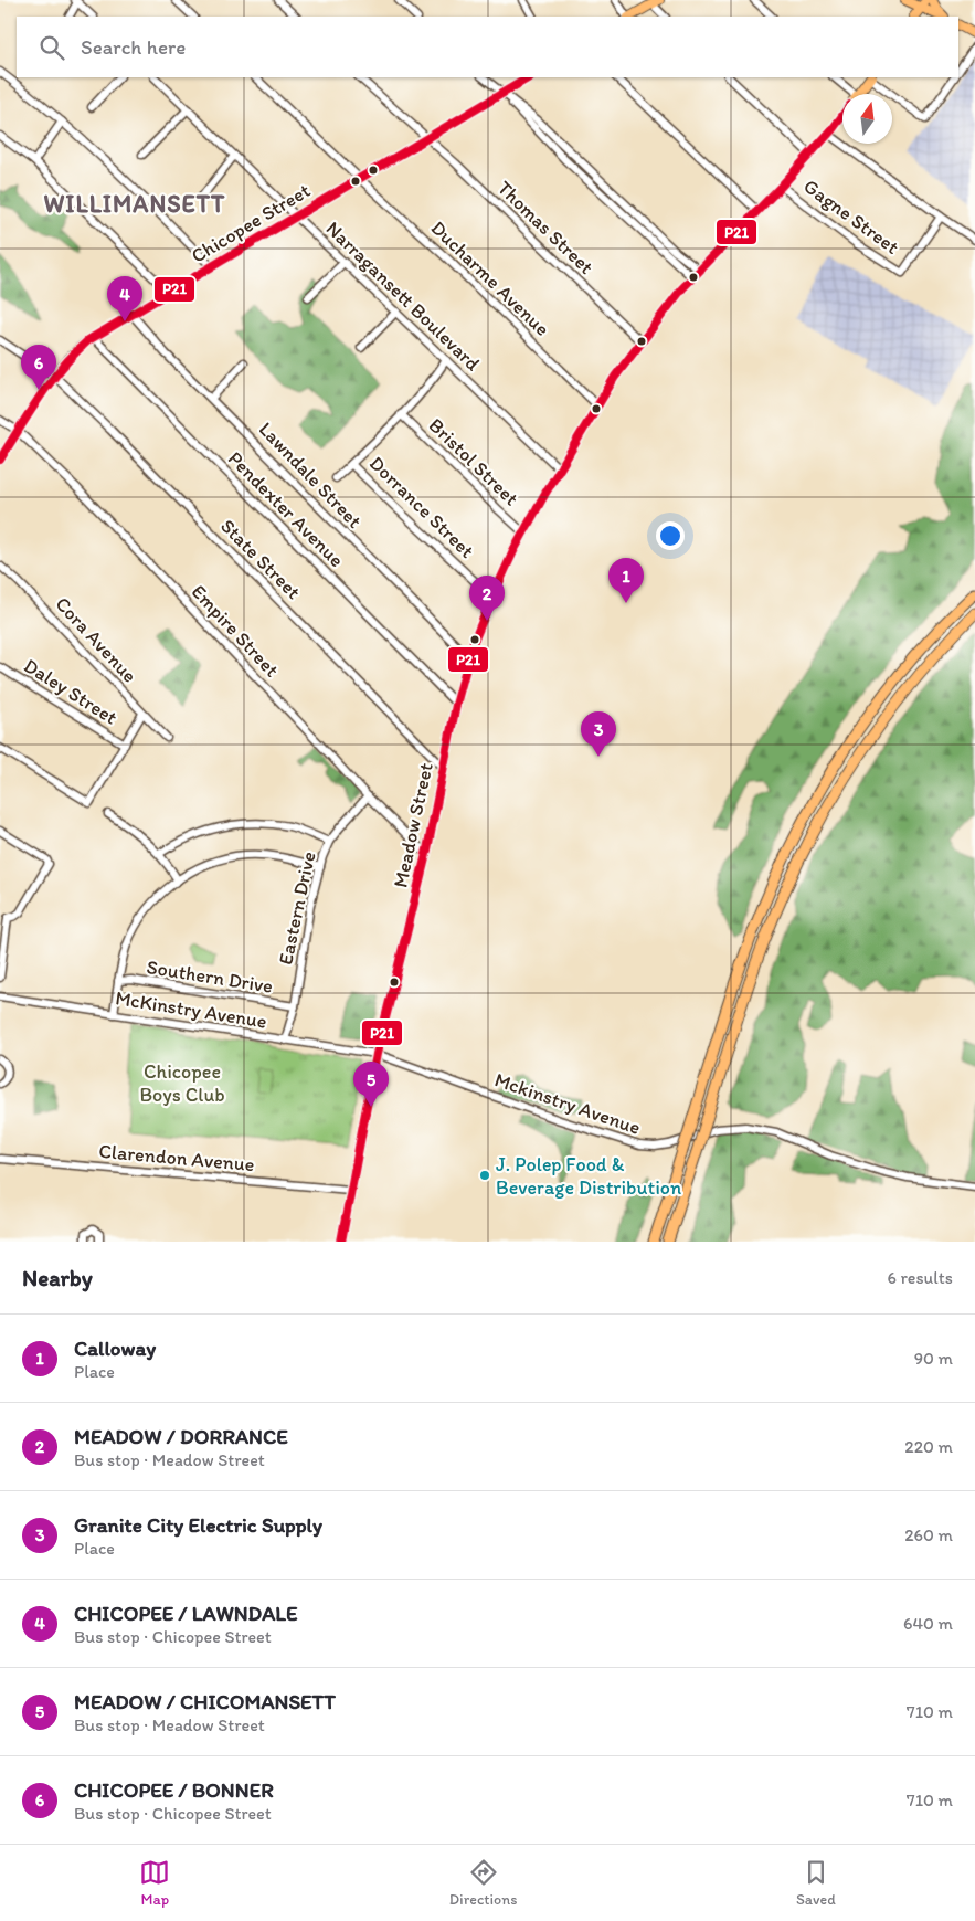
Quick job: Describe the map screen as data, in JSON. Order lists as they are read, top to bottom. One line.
{"streets":{"main road":["Chicopee Street","Meadow Street"],"street":["Gagne Street","Thomas Street","Ducharme Avenue","Narragansett Boulevard","Bristol Street","Lawndale Street","Dorrance Street","Pendexter Avenue","State Street","Empire Street","Cora Avenue","Daley Street","Eastern Drive","Southern Drive","McKinstry Avenue","Mckinstry Avenue","Clarendon Avenue"]},"crossings":[["Gagne Street","Meadow Street"],["Chicopee Street","Thomas Street"],["Chicopee Street","Ducharme Avenue"],["Chicopee Street","Narragansett Boulevard"],["Chicopee Street","Lawndale Street"],["Chicopee Street","Pendexter Avenue"],["Chicopee Street","State Street"],["Chicopee Street","Empire Street"],["Thomas Street","Meadow Street"],["Ducharme Avenue","Meadow Street"],["Narragansett Boulevard","Meadow Street"],["Bristol Street","Meadow Street"],["Lawndale Street","Meadow Street"],["Dorrance Street","Meadow Street"],["Pendexter Avenue","Meadow Street"],["State Street","Meadow Street"],["Empire Street","Meadow Street"],["Empire Street","Eastern Drive"],["Meadow Street","McKinstry Avenue"],["Meadow Street","Mckinstry Avenue"],["Meadow Street","Clarendon Avenue"],["Eastern Drive","Southern Drive"],["Eastern Drive","McKinstry Avenue"],["McKinstry Avenue","Mckinstry Avenue"]],"districts":["WILLIMANSETT"],"parks":["Chicopee Boys Club"],"places":["J. Polep Food & Beverage Distribution"],"lines":["transit line P21"],"north":"top","page":{"search":"Search here","pins":["4","6","1","2","3","5"],"heading":["Nearby","6 results"],"list":[{"mark":"1","name":"Calloway","note":"Place","value":"90 m"},{"mark":"2","name":"MEADOW / DORRANCE","note":"Bus stop · Meadow Street","value":"220 m"},{"mark":"3","name":"Granite City Electric Supply","note":"Place","value":"260 m"},{"mark":"4","name":"CHICOPEE / LAWNDALE","note":"Bus stop · Chicopee Street","value":"640 m"},{"mark":"5","name":"MEADOW / CHICOMANSETT","note":"Bus stop · Meadow Street","value":"710 m"},{"mark":"6","name":"CHICOPEE / BONNER","note":"Bus stop · Chicopee Street","value":"710 m"}],"nav":["Map","Directions","Saved"]}}
